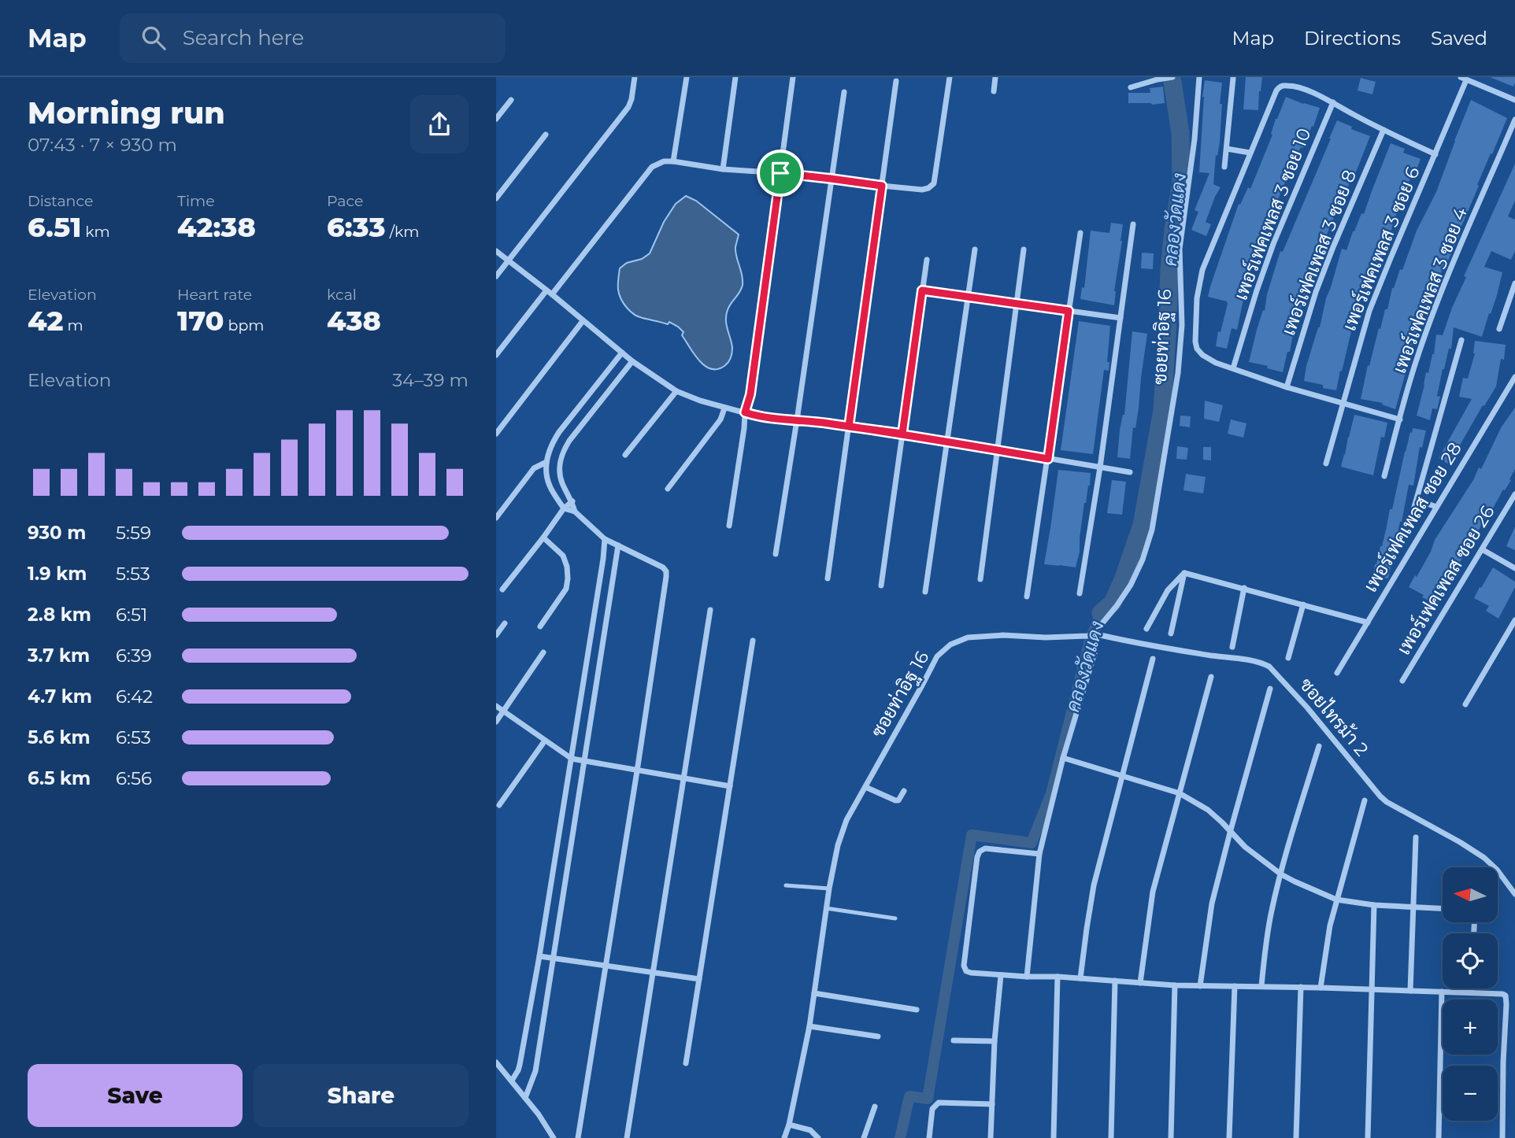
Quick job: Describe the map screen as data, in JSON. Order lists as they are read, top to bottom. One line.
{"streets":{"street":["เพอร์เฟคเพลส 3 ซอย 10","เพอร์เฟคเพลส 3 ซอย 6","เพอร์เฟคเพลส 3 ซอย 8","เพอร์เฟคเพลส 3 ซอย 4","ซอยท่าอิฐ 16","เพอร์เฟคเพลส ซอย 28","เพอร์เฟคเพลส ซอย 26","ซอยไทรม้า 2"]},"crossings":[["ซอยท่าอิฐ 16","ซอยไทรม้า 2"]],"water":["คลองวัดแดง"],"north":"left","page":{"header":"Map","search":"Search here","nav":["Map","Directions","Saved"],"heading":["Morning run","07:43 · 7 × 930 m"],"stats":[["Distance","6.51 km"],["Time","42:38"],["Pace","6:33 /km"],["Elevation","42 m"],["Heart rate","170 bpm"],["kcal","438"]],"chart":["Elevation","34–39 m"],"list":[{"name":"930 m","note":"5:59"},{"name":"1.9 km","note":"5:53"},{"name":"2.8 km","note":"6:51"},{"name":"3.7 km","note":"6:39"},{"name":"4.7 km","note":"6:42"},{"name":"5.6 km","note":"6:53"},{"name":"6.5 km","note":"6:56"}],"map_buttons":["+","−"],"buttons":["Save","Share"]}}
